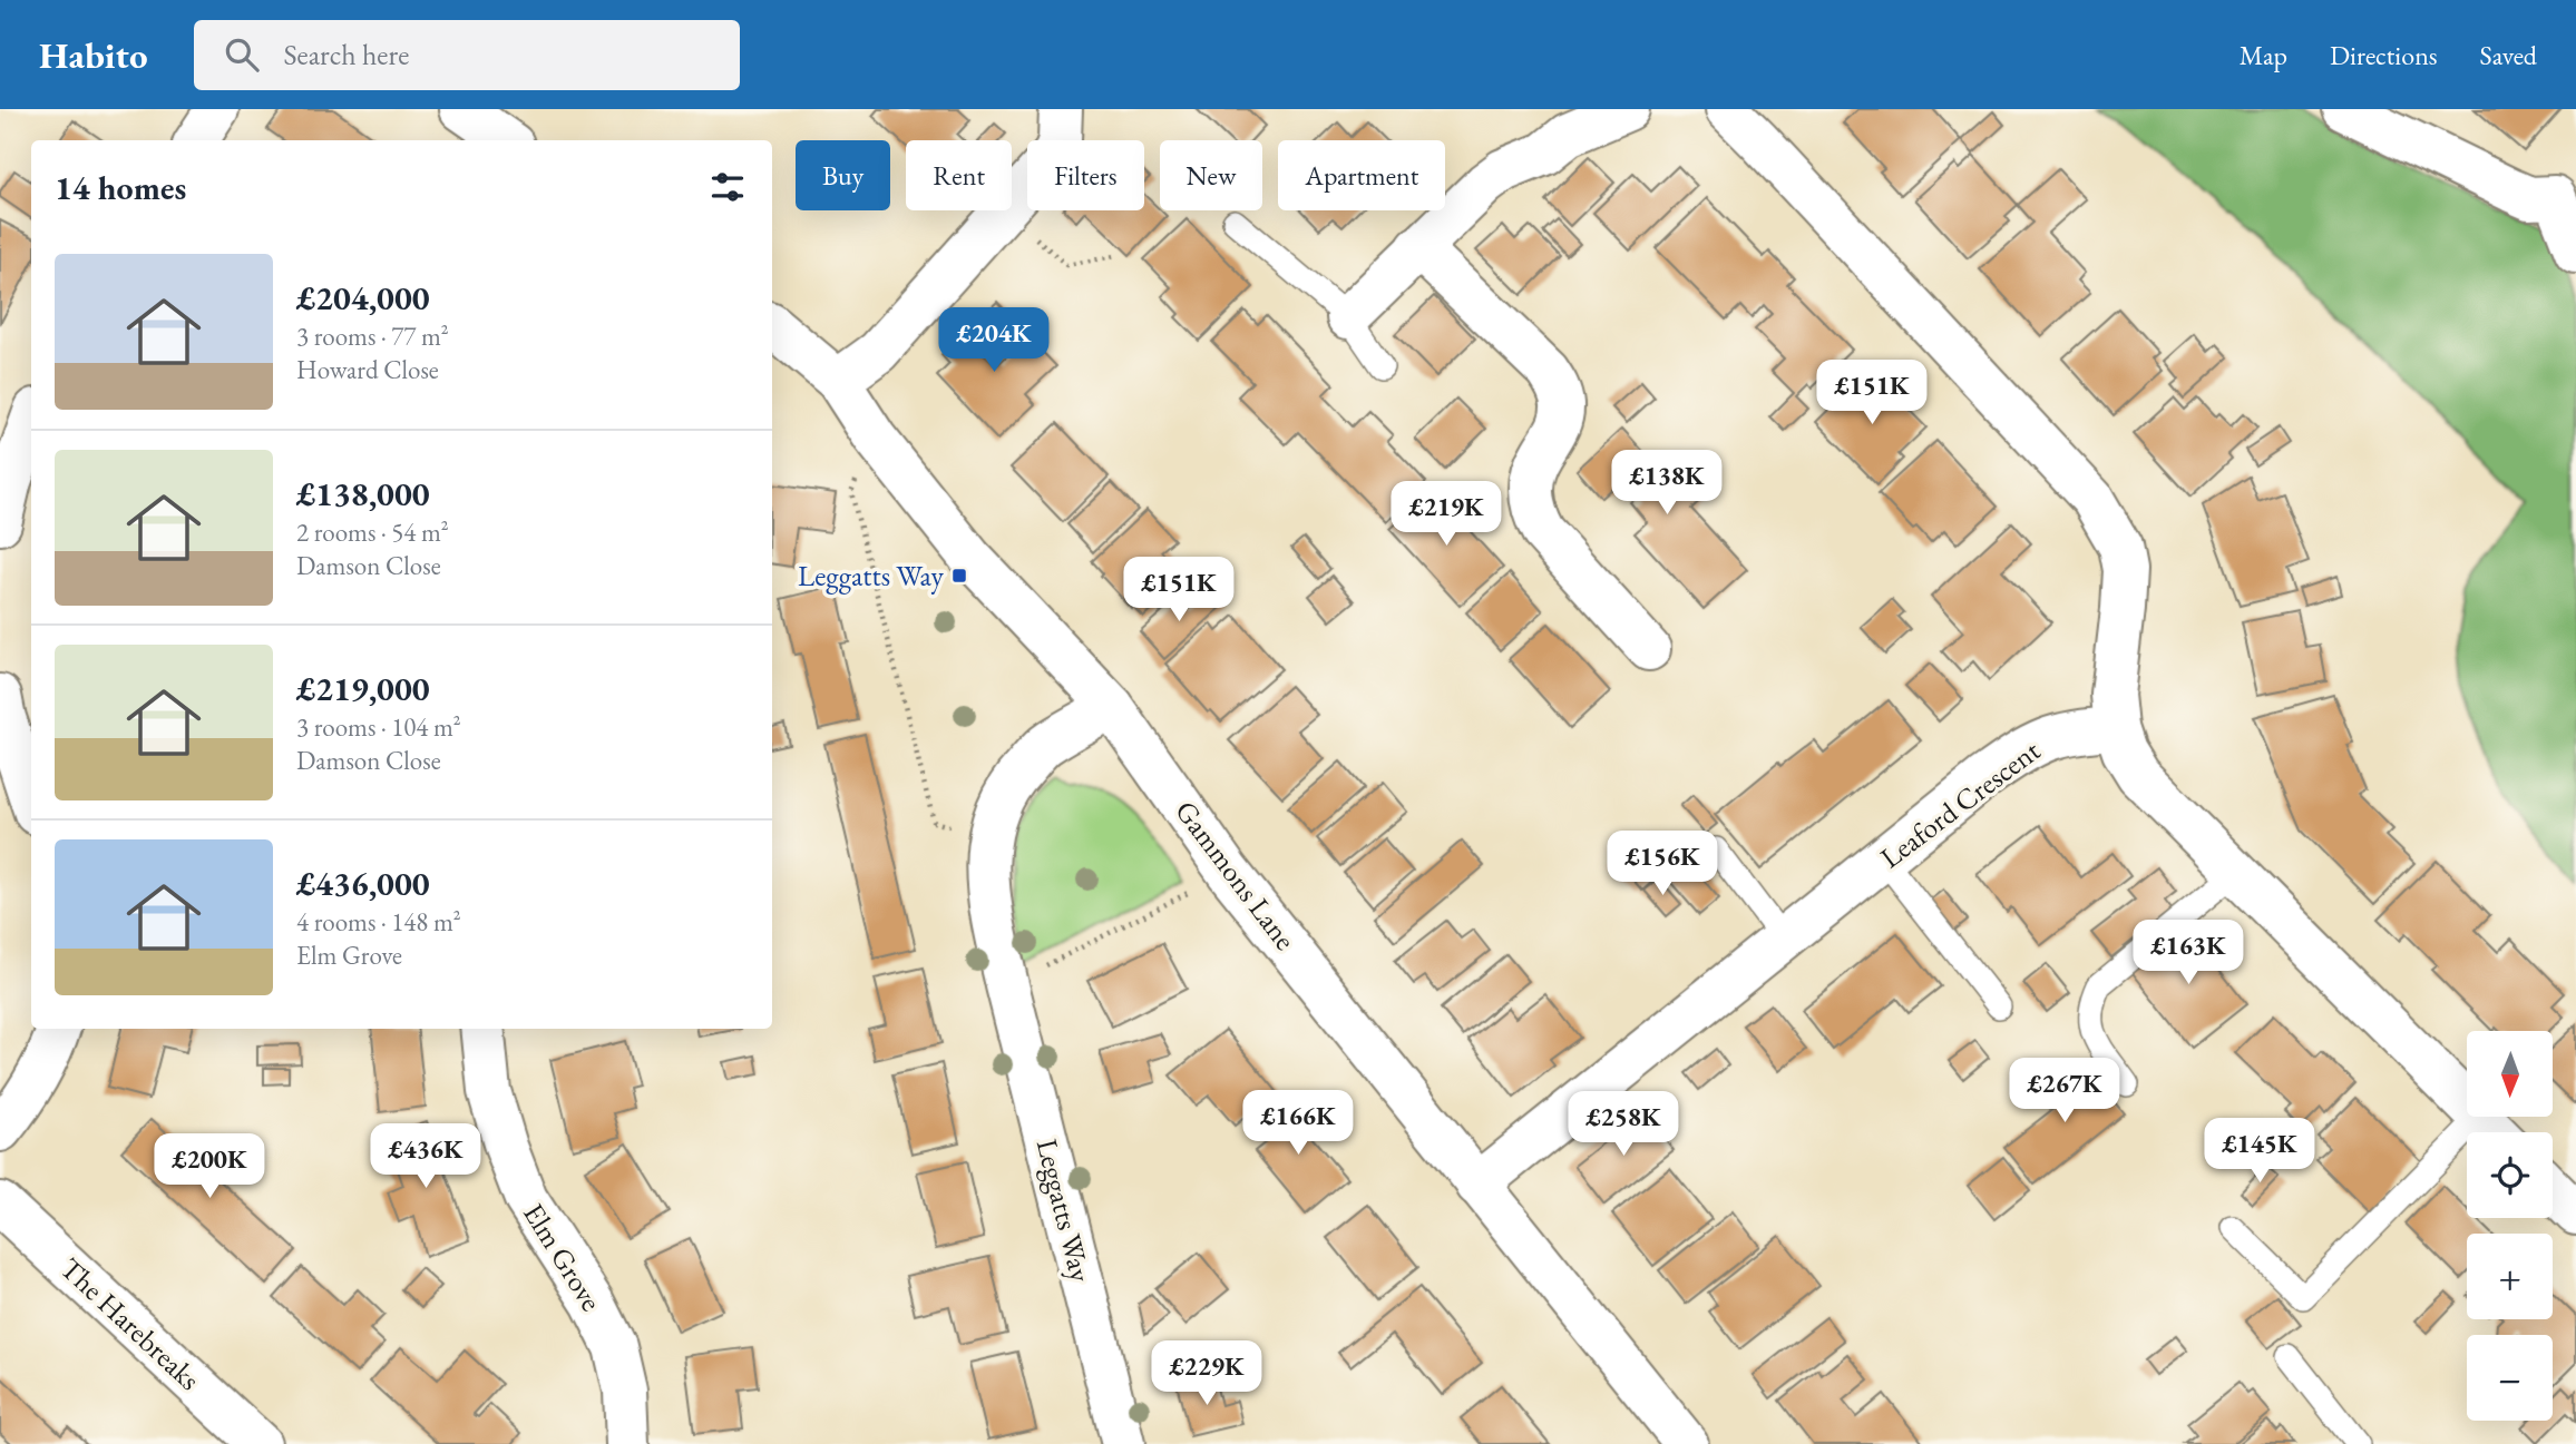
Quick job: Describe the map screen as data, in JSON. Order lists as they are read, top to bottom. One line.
{"streets":{"street":["Leaford Crescent","Gammons Lane","Leggatts Way","Elm Grove","The Harebreaks"]},"crossings":[["Leaford Crescent","Gammons Lane"],["Gammons Lane","Leggatts Way"]],"places":{"transit":["Leggatts Way"]},"north":"bottom","page":{"header":"Habito","search":"Search here","nav":["Map","Directions","Saved"],"chip":["Buy","Rent","Filters","New","Apartment"],"heading":"14 homes","list":[{"name":"£204,000","note":"3 rooms · 77 m² · Howard Close"},{"name":"£138,000","note":"2 rooms · 54 m² · Damson Close"},{"name":"£219,000","note":"3 rooms · 104 m² · Damson Close"},{"name":"£436,000","note":"4 rooms · 148 m² · Elm Grove"}],"price":["£204K","£151K","£138K","£219K","£151K","£156K","£163K","£267K","£166K","£258K","£145K","£436K","£200K","£229K"],"map_buttons":["+","−"]}}
